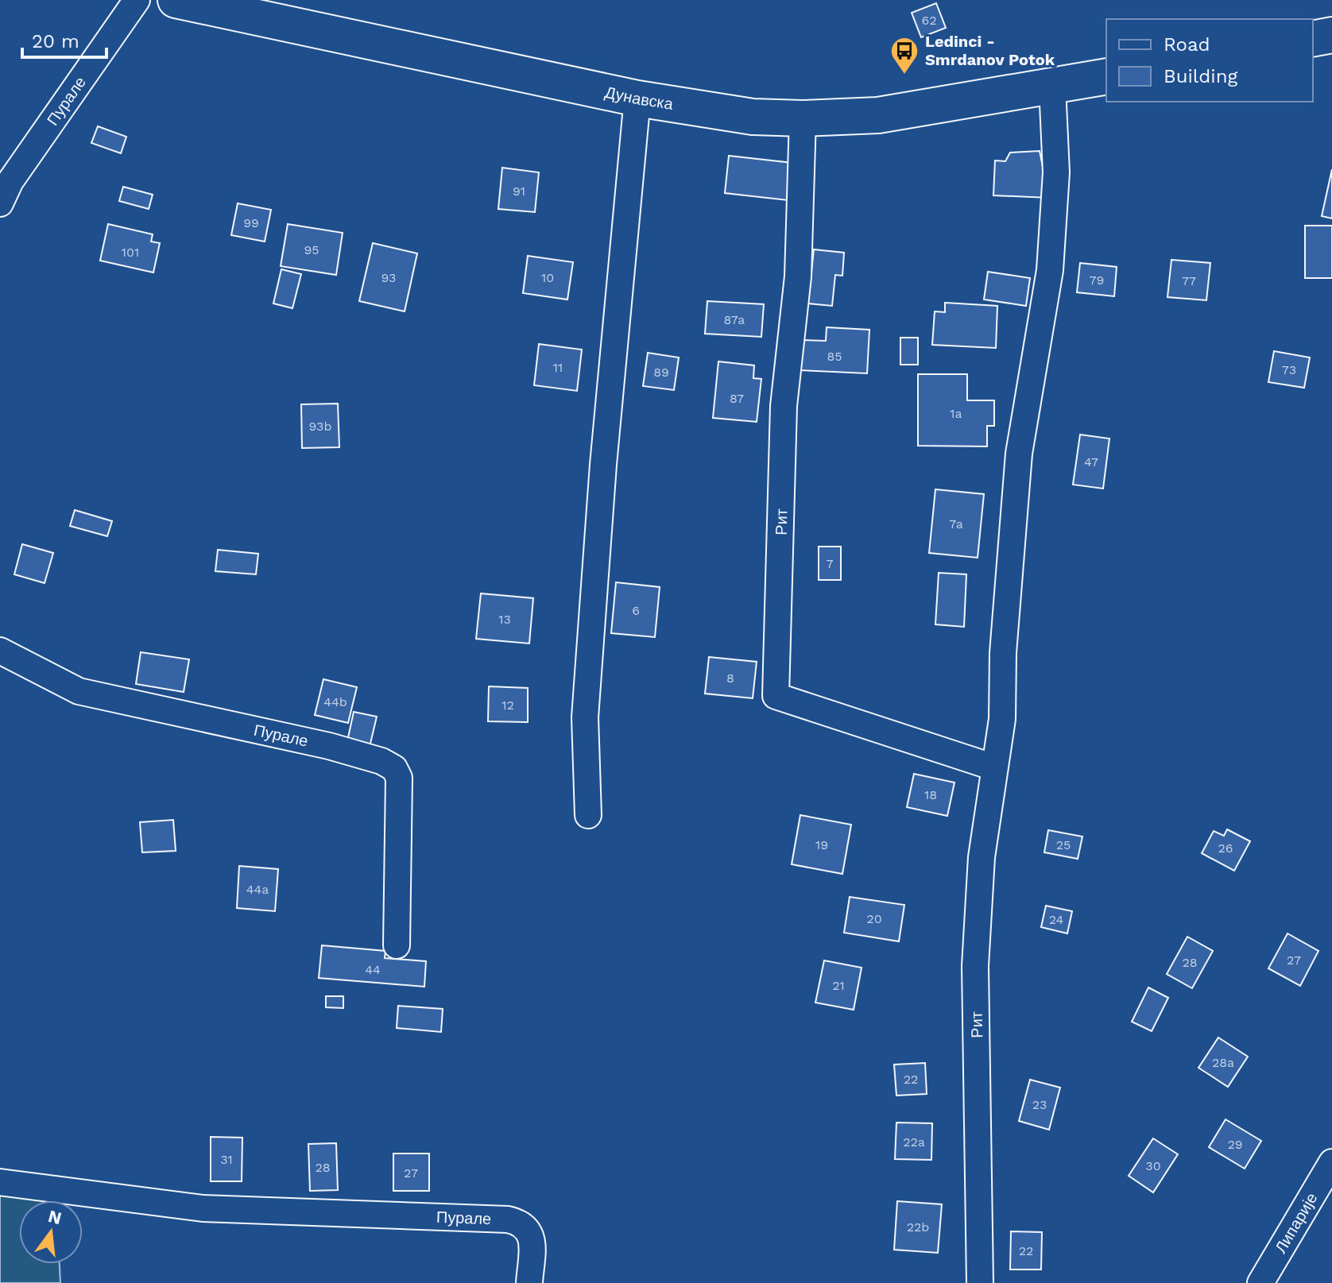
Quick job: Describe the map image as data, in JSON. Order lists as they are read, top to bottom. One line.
{"streets":{"main road":["Дунавска"],"street":["Пурале","Рит","Липарије"]},"crossings":[["Дунавска","Рит"]],"places":{"bus stop":["Ledinci - Smrdanov Potok"]},"house_numbers":["62","91","99","95","101","93","10","79","77","87a","85","11","73","89","87","1a","93b","47","7a","7","6","13","8","44b","12","18","19","25","26","44a","20","24","27","28","44","21","28a","22","23","22a","29","31","30","28","27","22b","22"],"legend":["Road","Building"],"scale_bar":"20 m","north":"top"}
